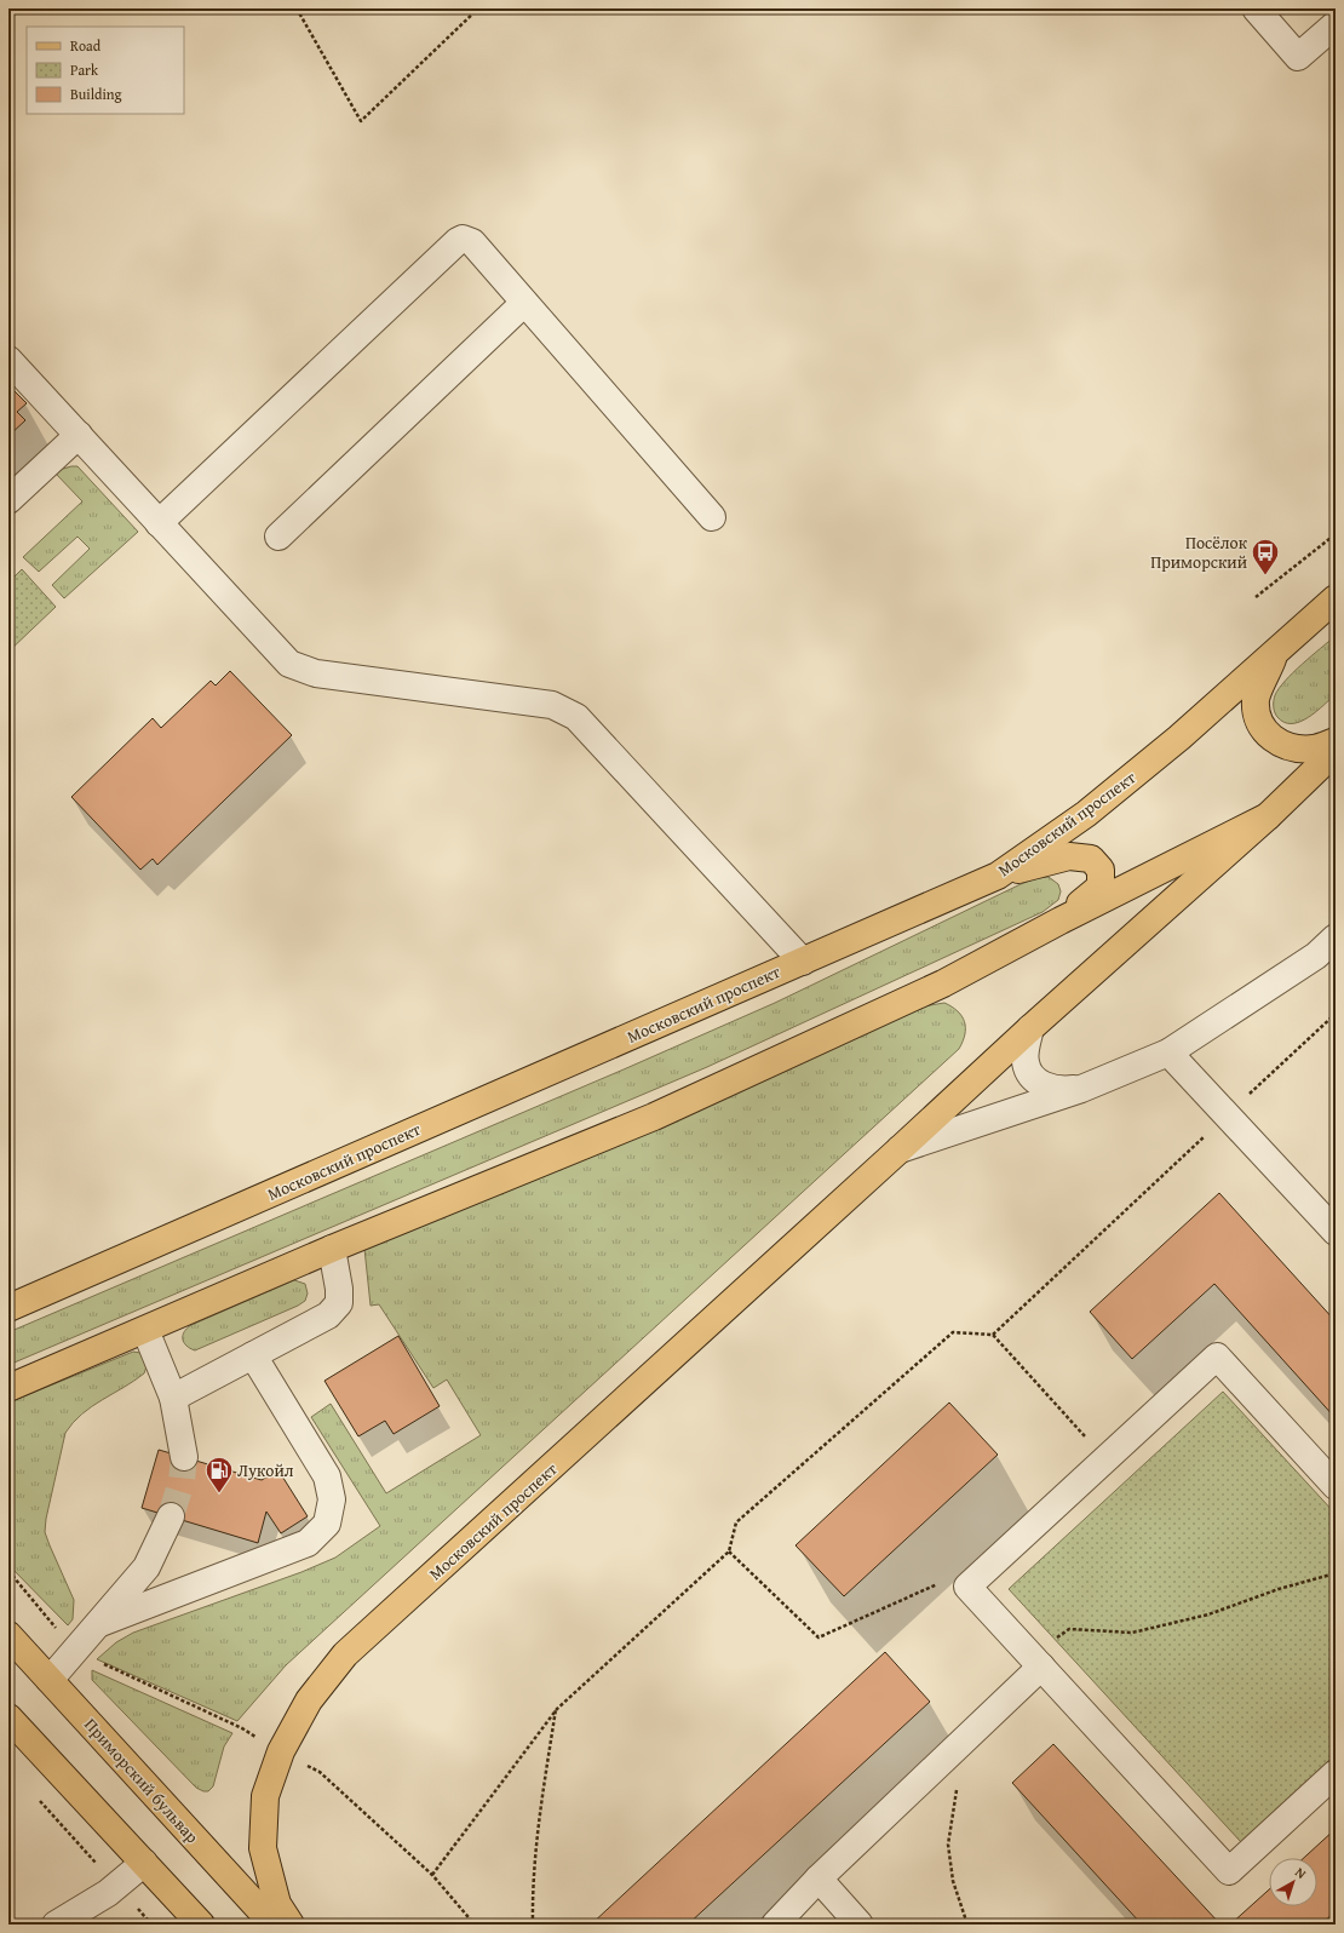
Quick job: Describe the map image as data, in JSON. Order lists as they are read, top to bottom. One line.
{"streets":{"main road":["Московский проспект","Приморский бульвар"]},"places":{"bus stop":["Посёлок Приморский"],"fuel station":["Лукойл"]},"legend":["Road","Park","Building"],"north":"top right"}
